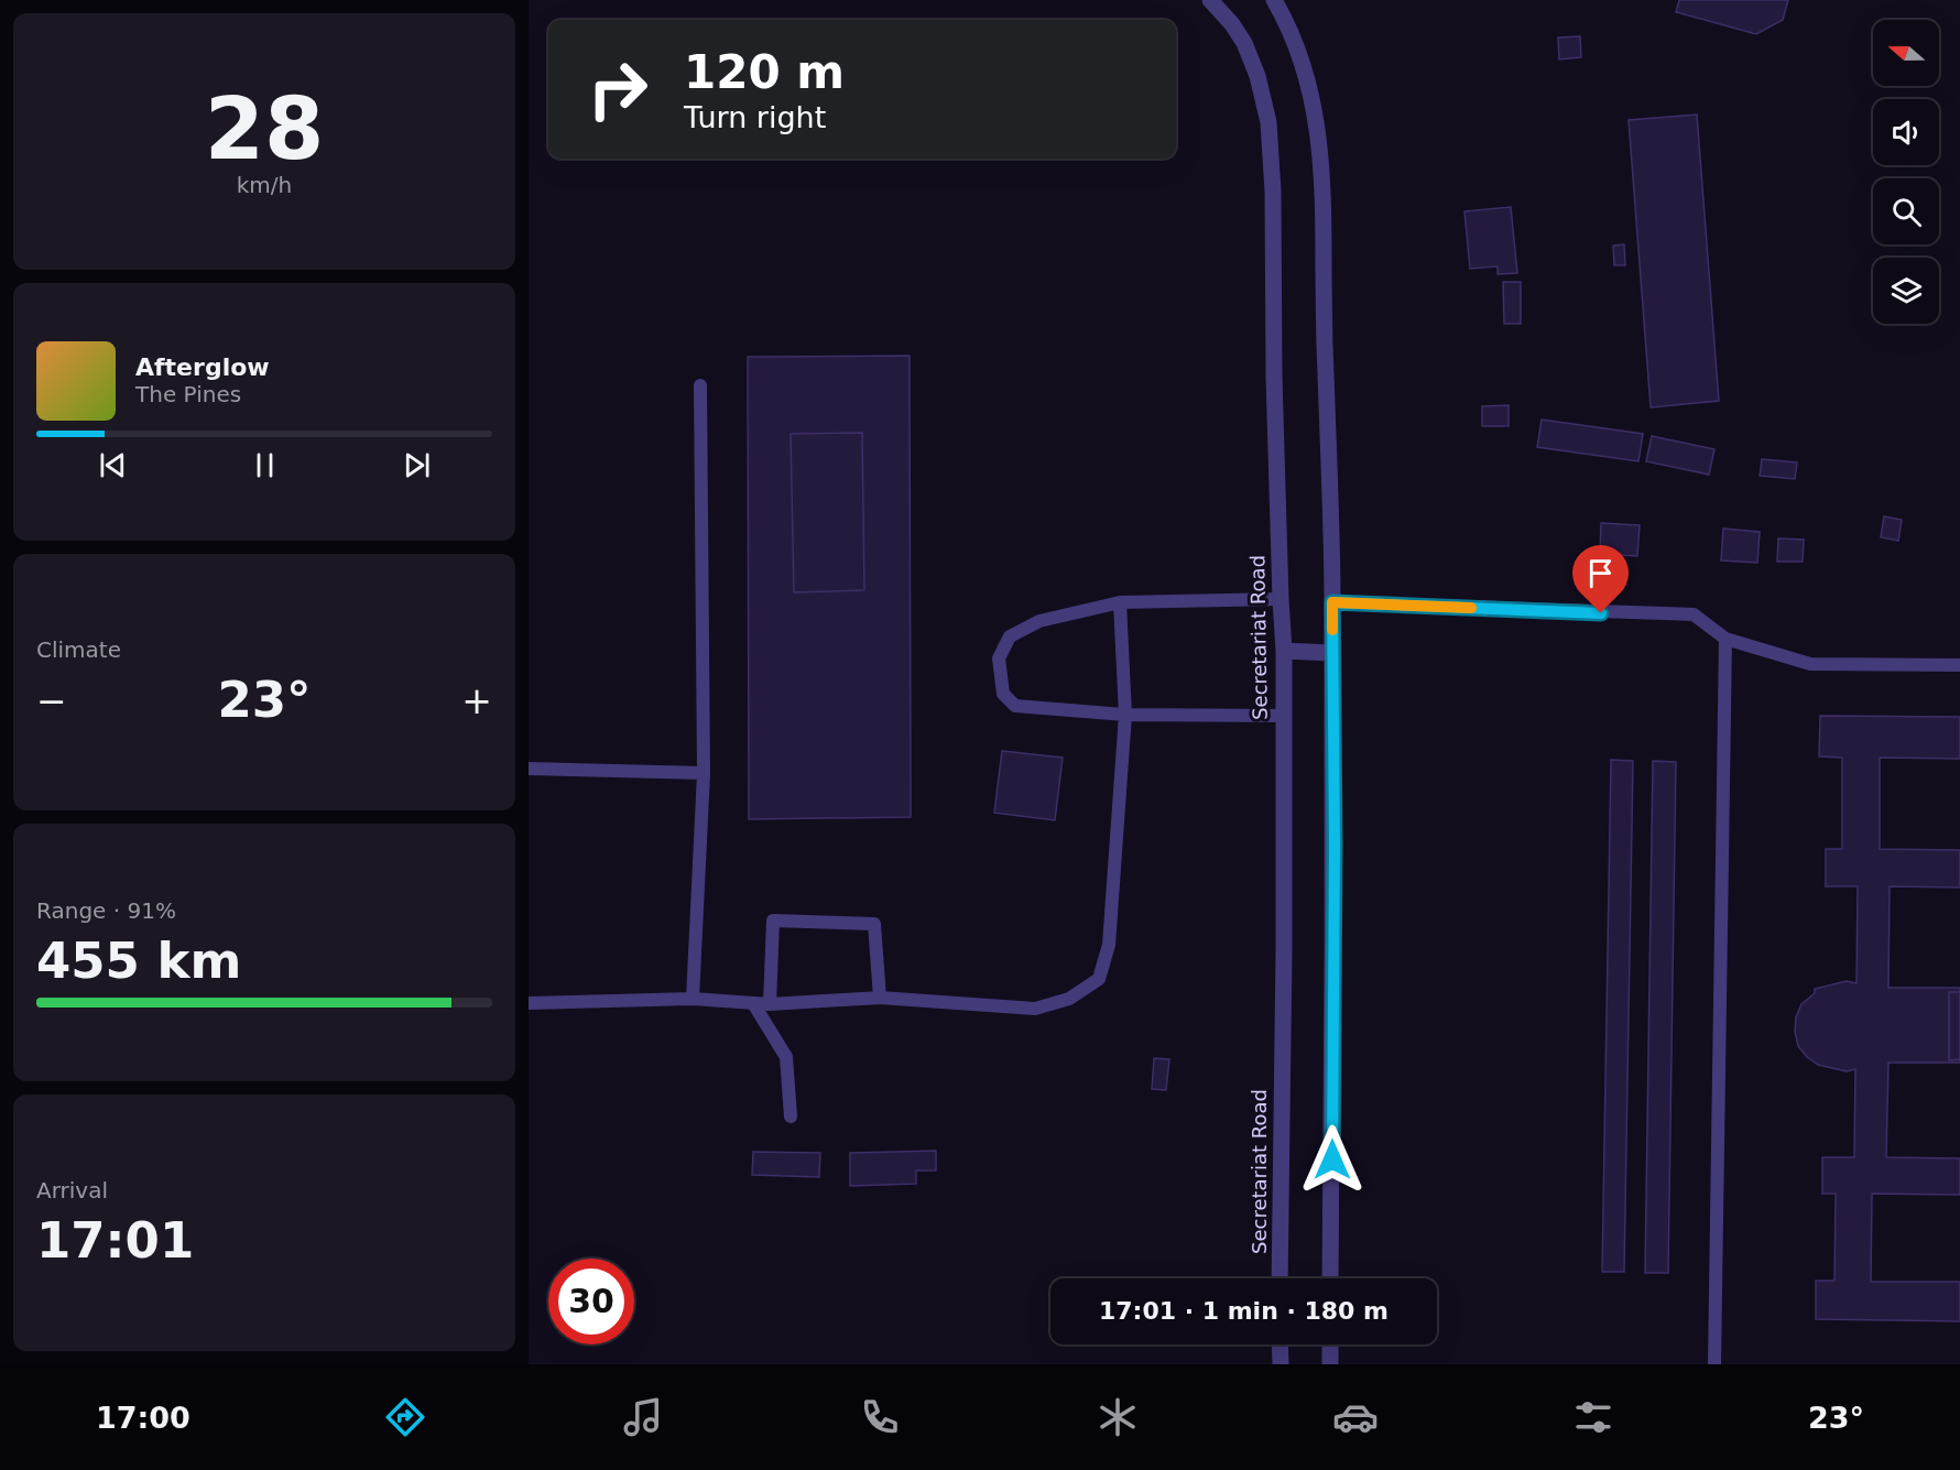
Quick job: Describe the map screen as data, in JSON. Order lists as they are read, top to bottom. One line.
{"streets":{"street":["Secretariat Road"]},"north":"left","page":{"tile":[["28","km/h"],"Climate",["Range · 91%","455 km"],["Arrival","17:01"]],"turn":["120 m","Turn right"],"song":["Afterglow","The Pines"],"heat":["−","23°","+"],"limit":"30","trip":"17:01 · 1 min · 180 m","tabs":["17:00","23°"]}}
